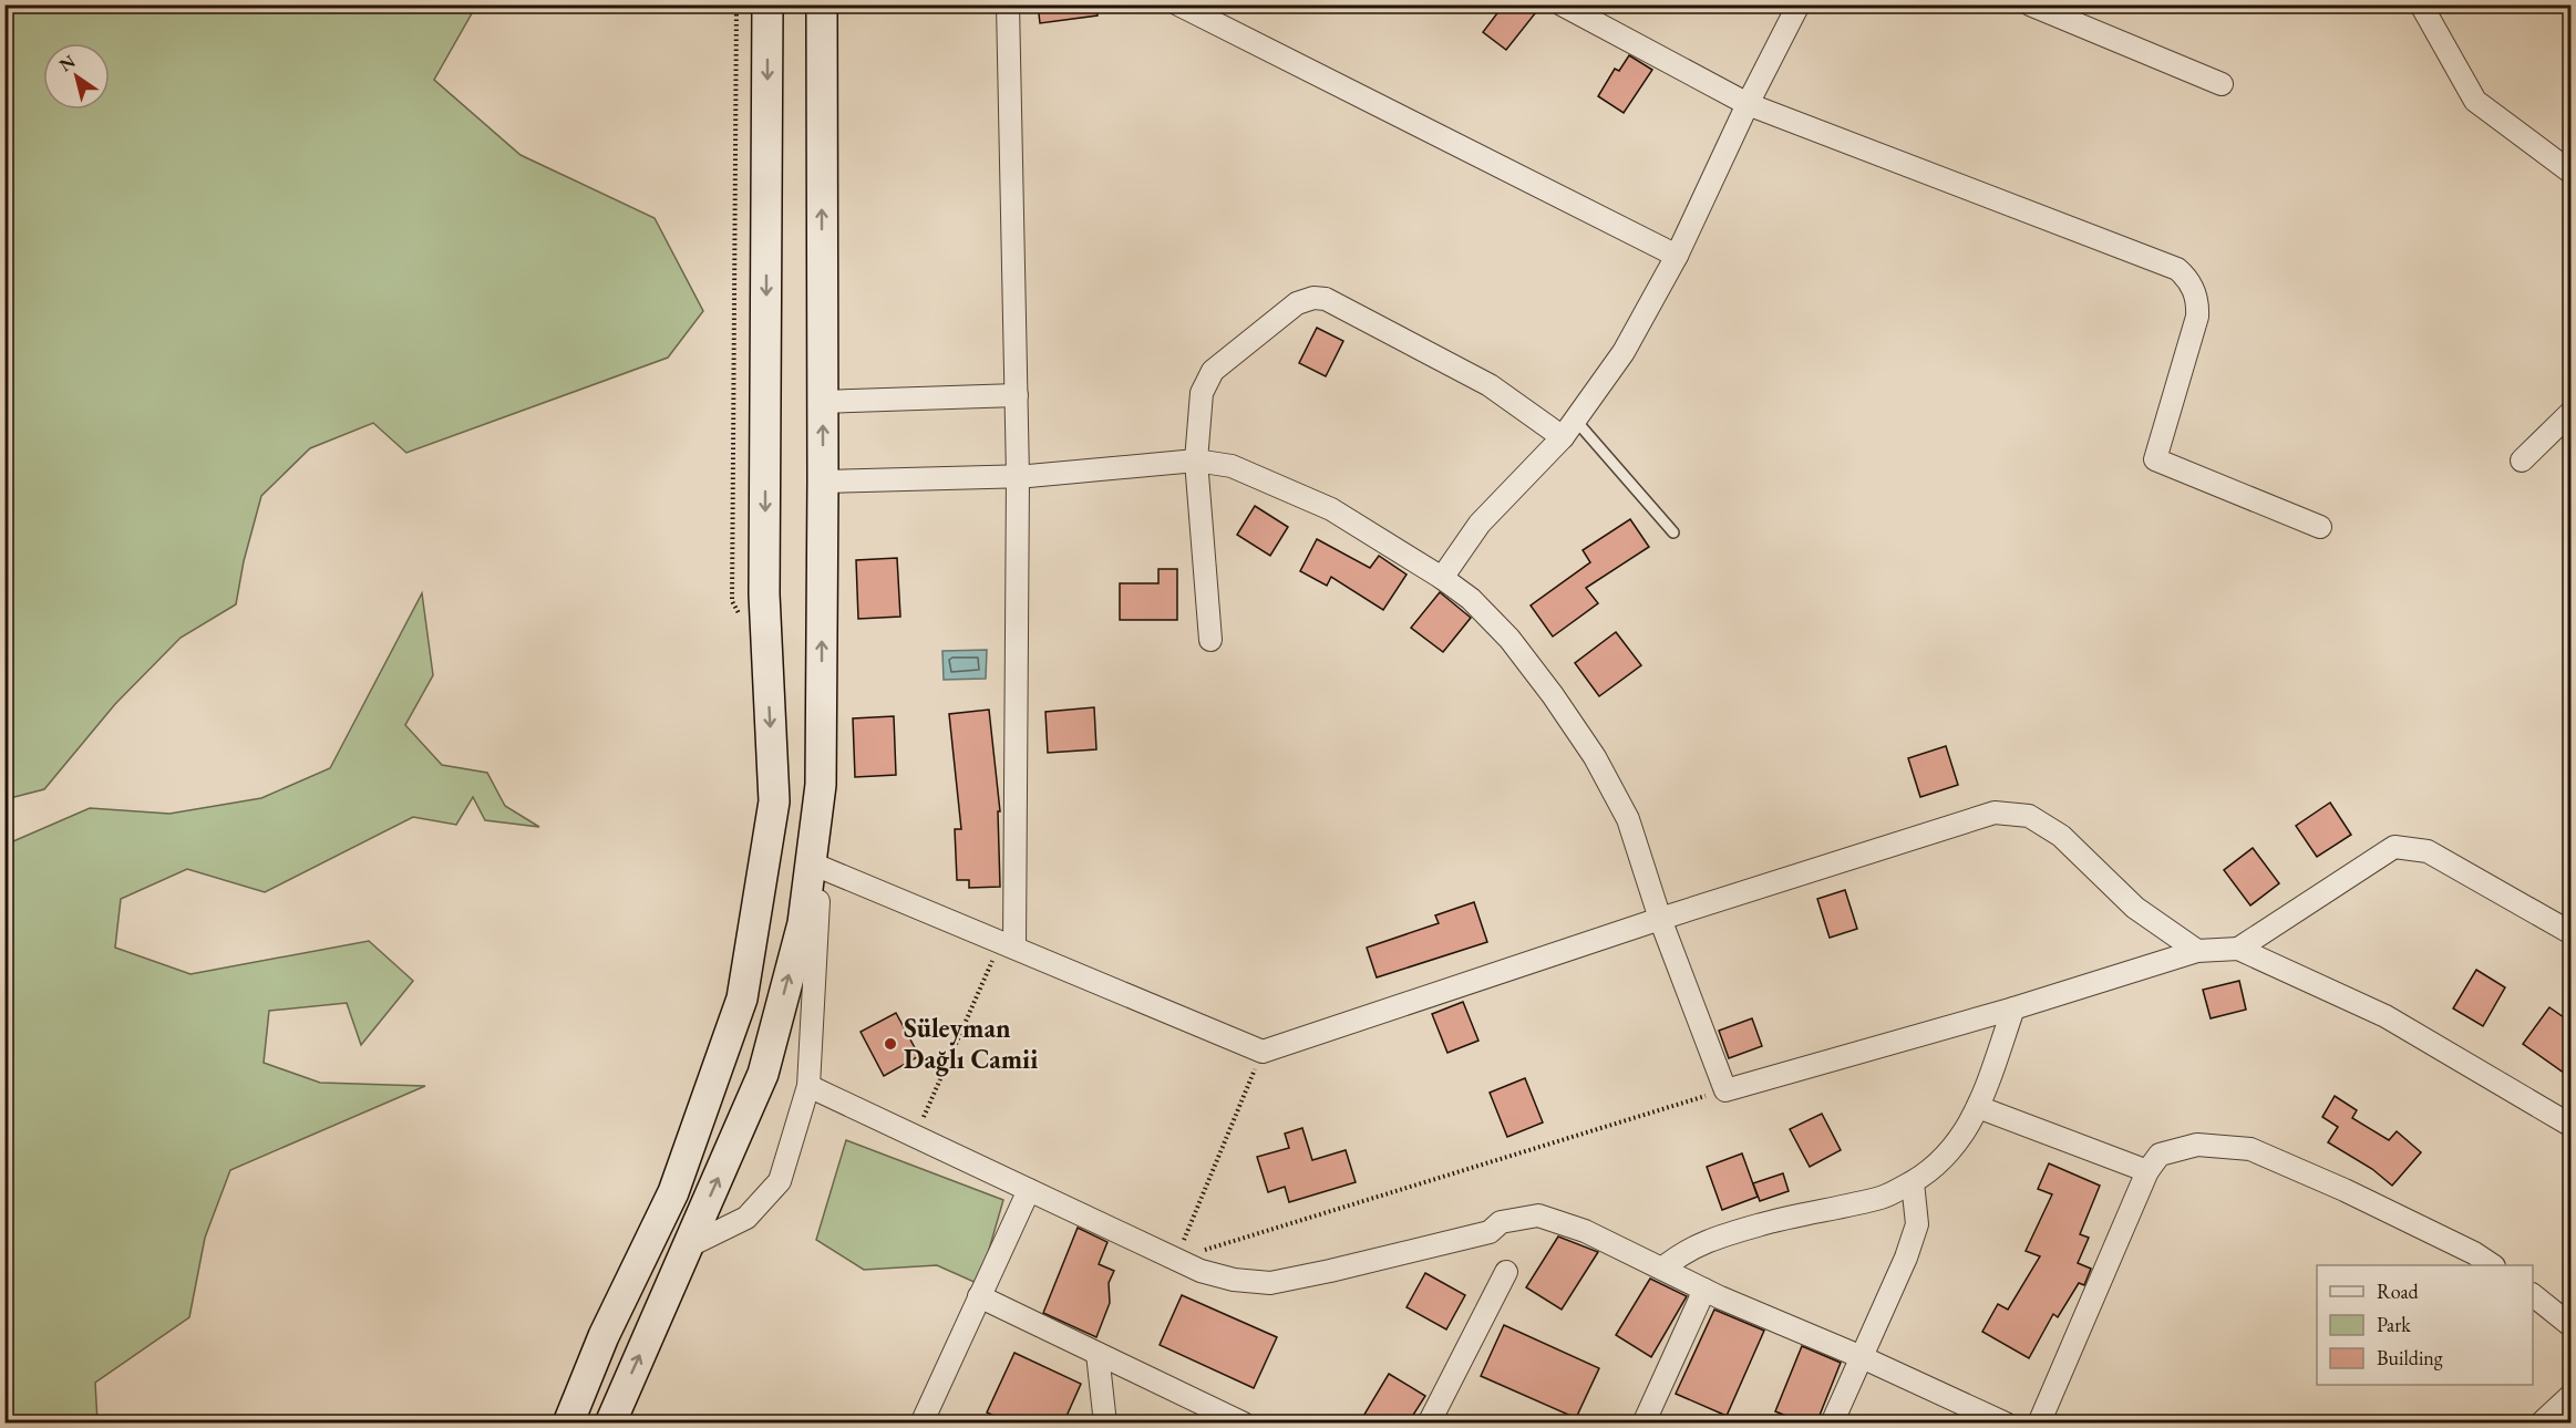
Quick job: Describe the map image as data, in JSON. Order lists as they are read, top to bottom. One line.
{"places":["Süleyman Dağlı Camii"],"legend":["Road","Park","Building"],"north":"top left"}
